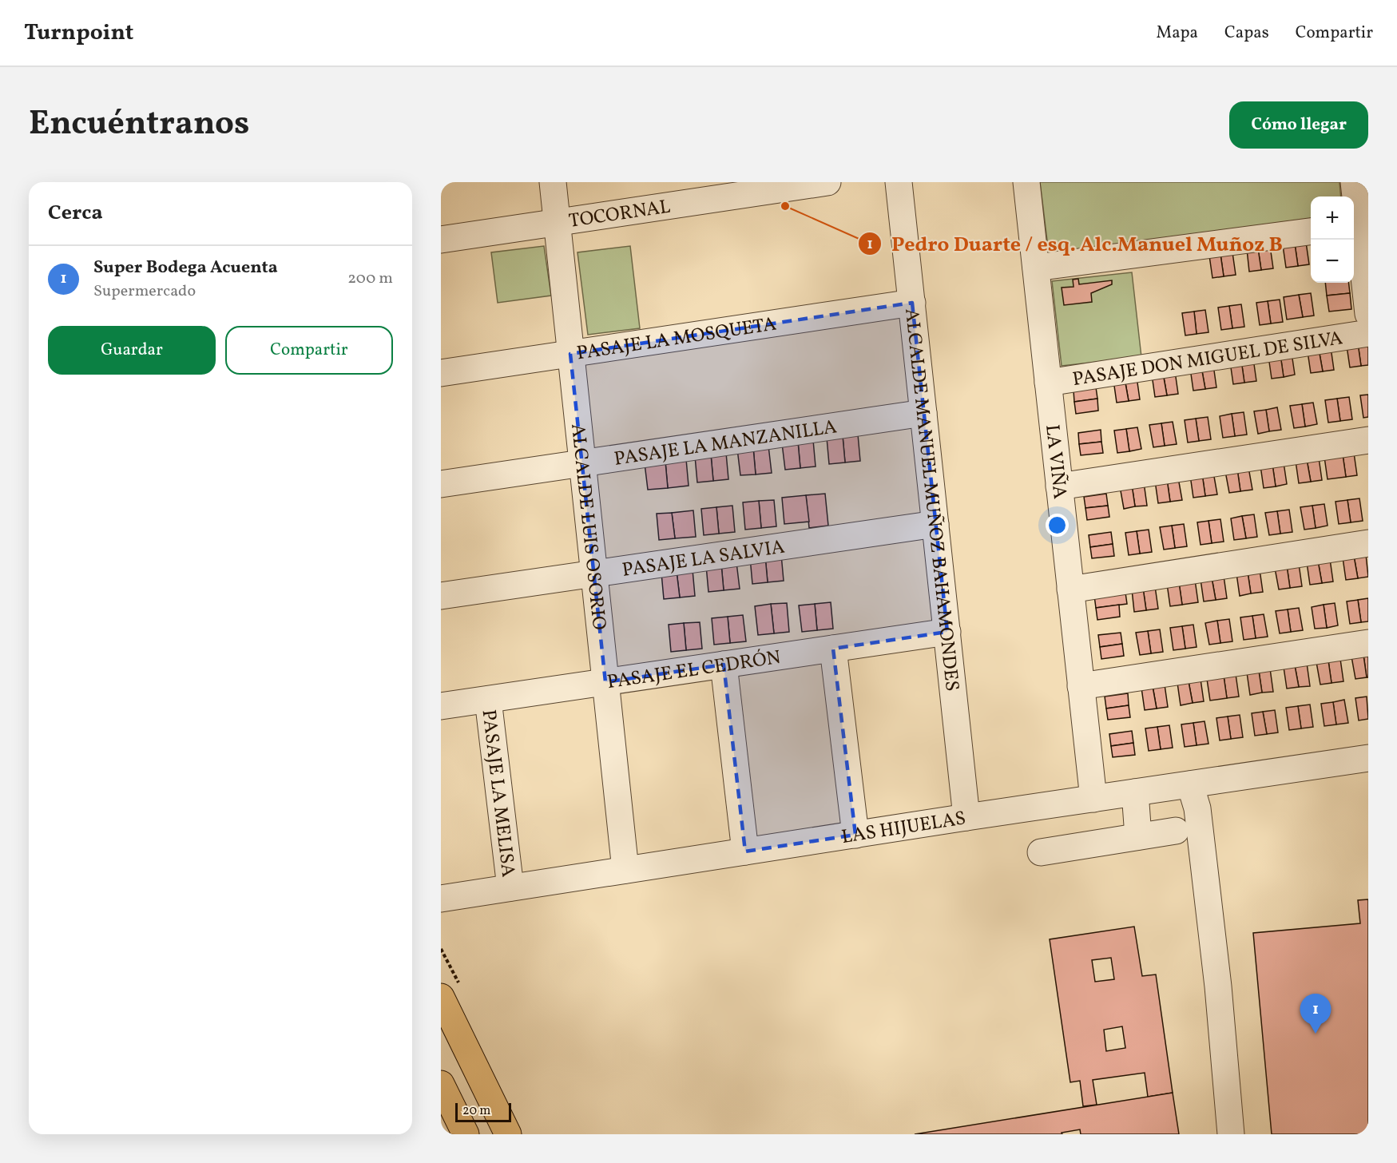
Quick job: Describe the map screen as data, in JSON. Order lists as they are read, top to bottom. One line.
{"streets":{"street":["TOCORNAL","PASAJE LA MOSQUETA","PASAJE DON MIGUEL DE SILVA","PASAJE LA MANZANILLA","LA VIÑA","ALCALDE MANUEL MUÑOZ BAHAMONDES","ALCALDE LUIS OSORIO","PASAJE LA SALVIA","PASAJE EL CEDRÓN","PASAJE LA MELISA","LAS HIJUELAS"]},"crossings":[["TOCORNAL","ALCALDE LUIS OSORIO"],["PASAJE LA MOSQUETA","ALCALDE MANUEL MUÑOZ BAHAMONDES"],["PASAJE LA MOSQUETA","ALCALDE LUIS OSORIO"],["PASAJE DON MIGUEL DE SILVA","LA VIÑA"],["PASAJE LA MANZANILLA","ALCALDE MANUEL MUÑOZ BAHAMONDES"],["PASAJE LA MANZANILLA","ALCALDE LUIS OSORIO"],["LA VIÑA","LAS HIJUELAS"],["ALCALDE MANUEL MUÑOZ BAHAMONDES","PASAJE LA SALVIA"],["ALCALDE MANUEL MUÑOZ BAHAMONDES","PASAJE EL CEDRÓN"],["ALCALDE MANUEL MUÑOZ BAHAMONDES","LAS HIJUELAS"],["ALCALDE LUIS OSORIO","PASAJE LA SALVIA"],["ALCALDE LUIS OSORIO","PASAJE EL CEDRÓN"],["ALCALDE LUIS OSORIO","LAS HIJUELAS"],["PASAJE EL CEDRÓN","PASAJE LA MELISA"],["PASAJE LA MELISA","LAS HIJUELAS"]],"places":["Pedro Duarte / esq. Alc.Manuel Muñoz B"],"scale_bar":"20 m","page":{"header":"Turnpoint","nav":["Mapa","Capas","Compartir"],"title":"Encuéntranos","buttons":["Cómo llegar",["Guardar","Compartir"]],"heading":"Cerca","map_buttons":["+","−"],"list":[{"mark":"1","name":"Super Bodega Acuenta","note":"Supermercado","value":"200 m"}],"pins":"1","scale":"20 m"}}
